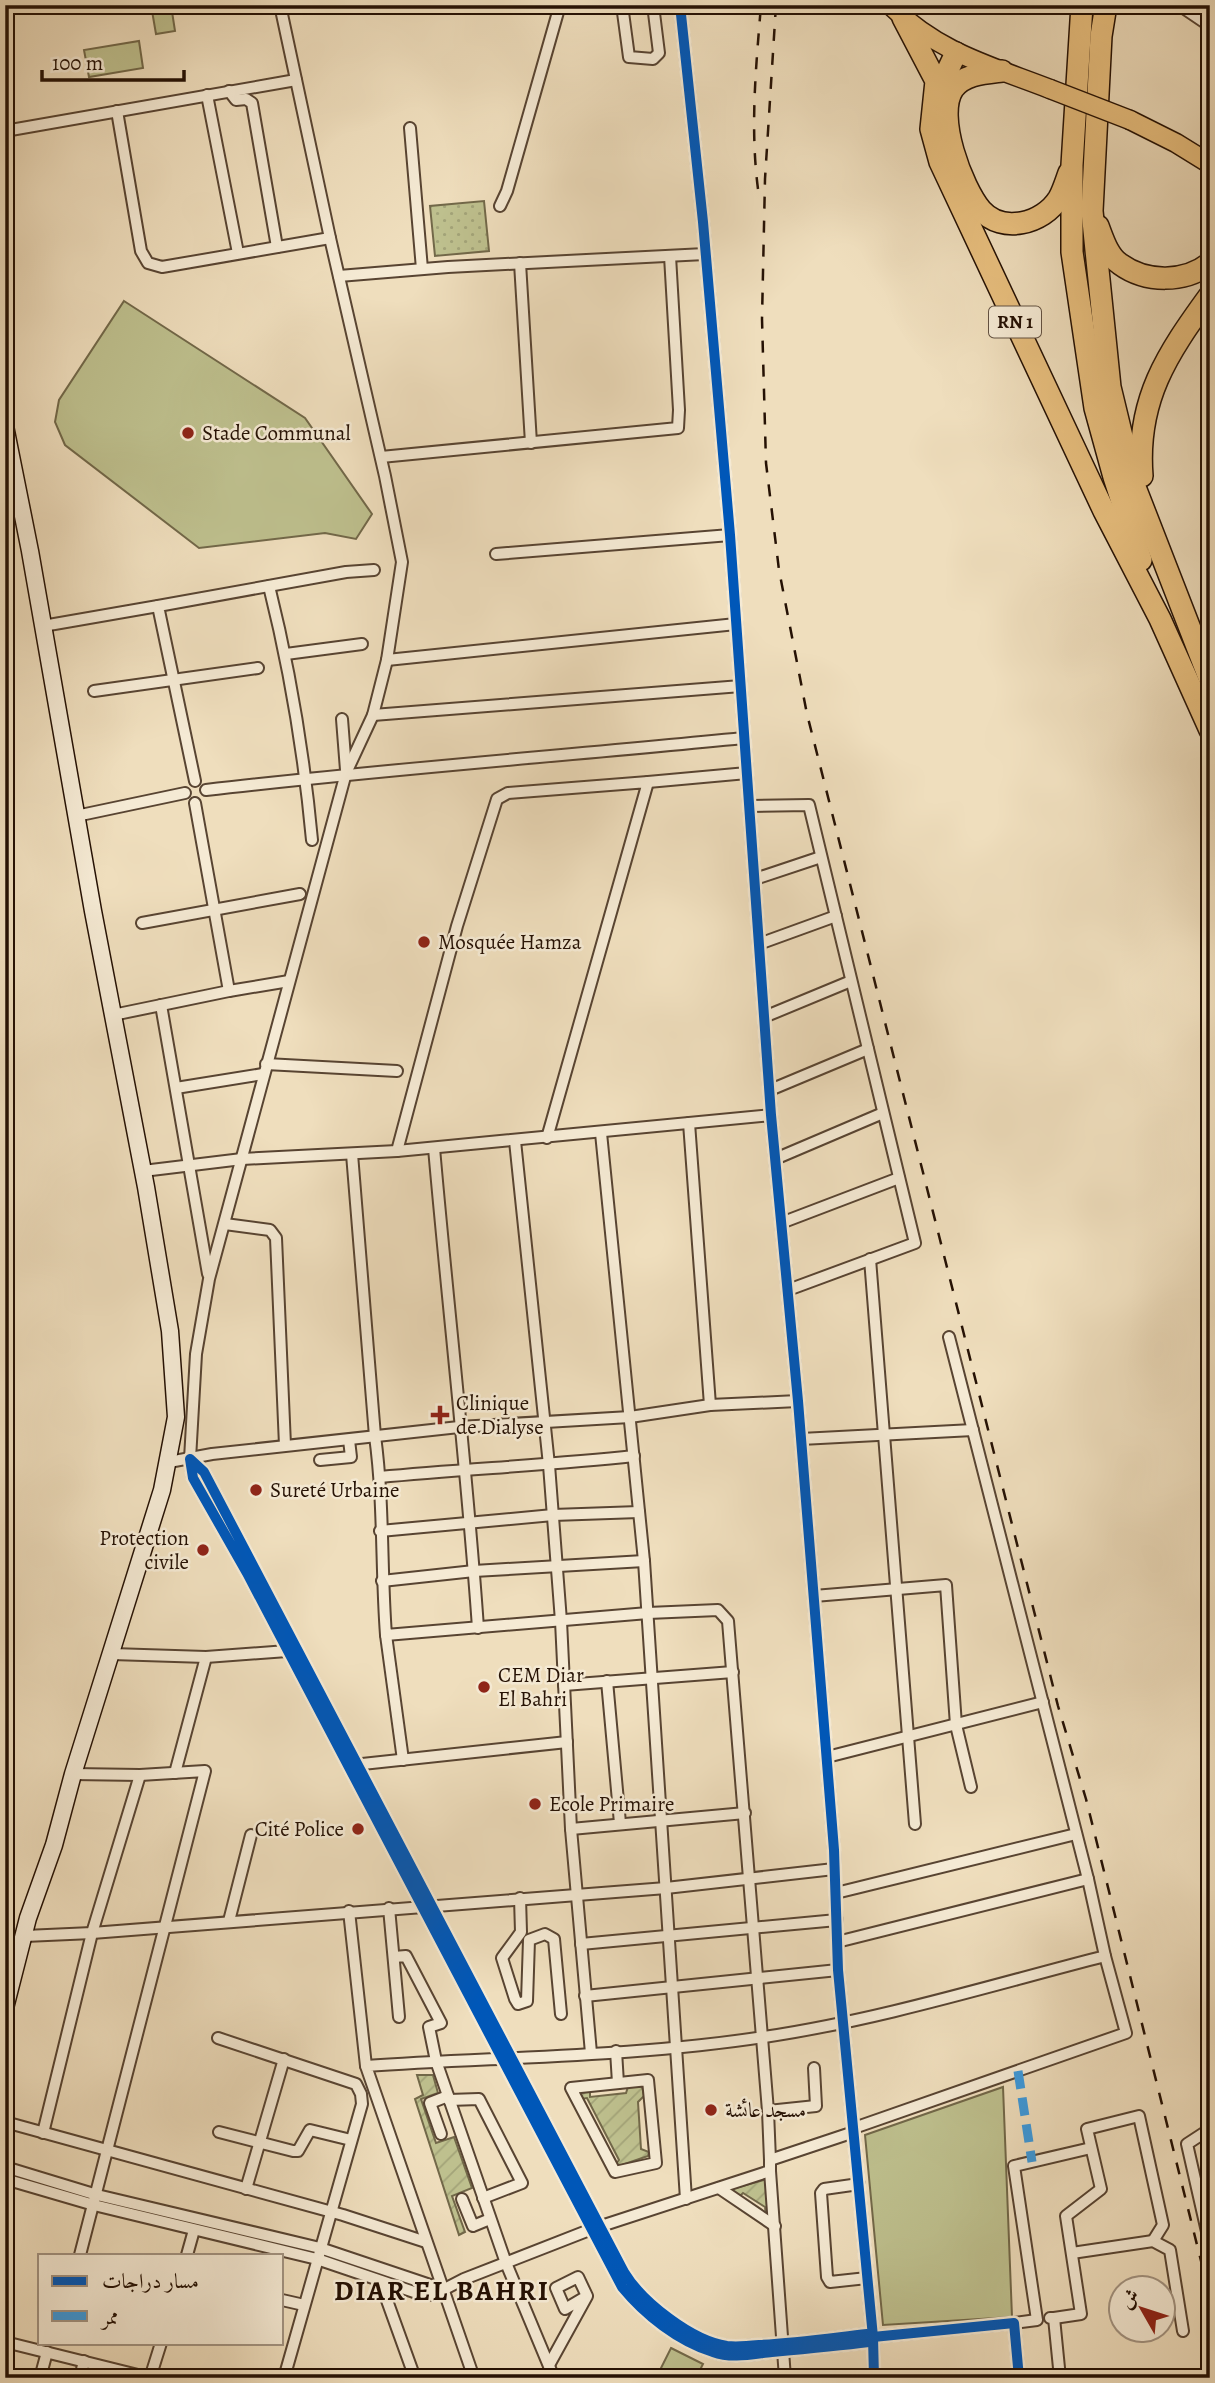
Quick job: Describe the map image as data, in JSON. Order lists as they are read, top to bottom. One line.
{"streets":{"highway":["RN 1"]},"districts":["DIAR EL BAHRI"],"places":{"other":["Stade Communal","Mosquée Hamza","Sureté Urbaine","Protection civile","CEM Diar El Bahri","Ecole Primaire","Cité Police","مسجد عائشة"],"health":["Clinique de Dialyse"]},"legend":["مسار دراجات","ممر"],"scale_bar":"100 m","north":"top left"}
